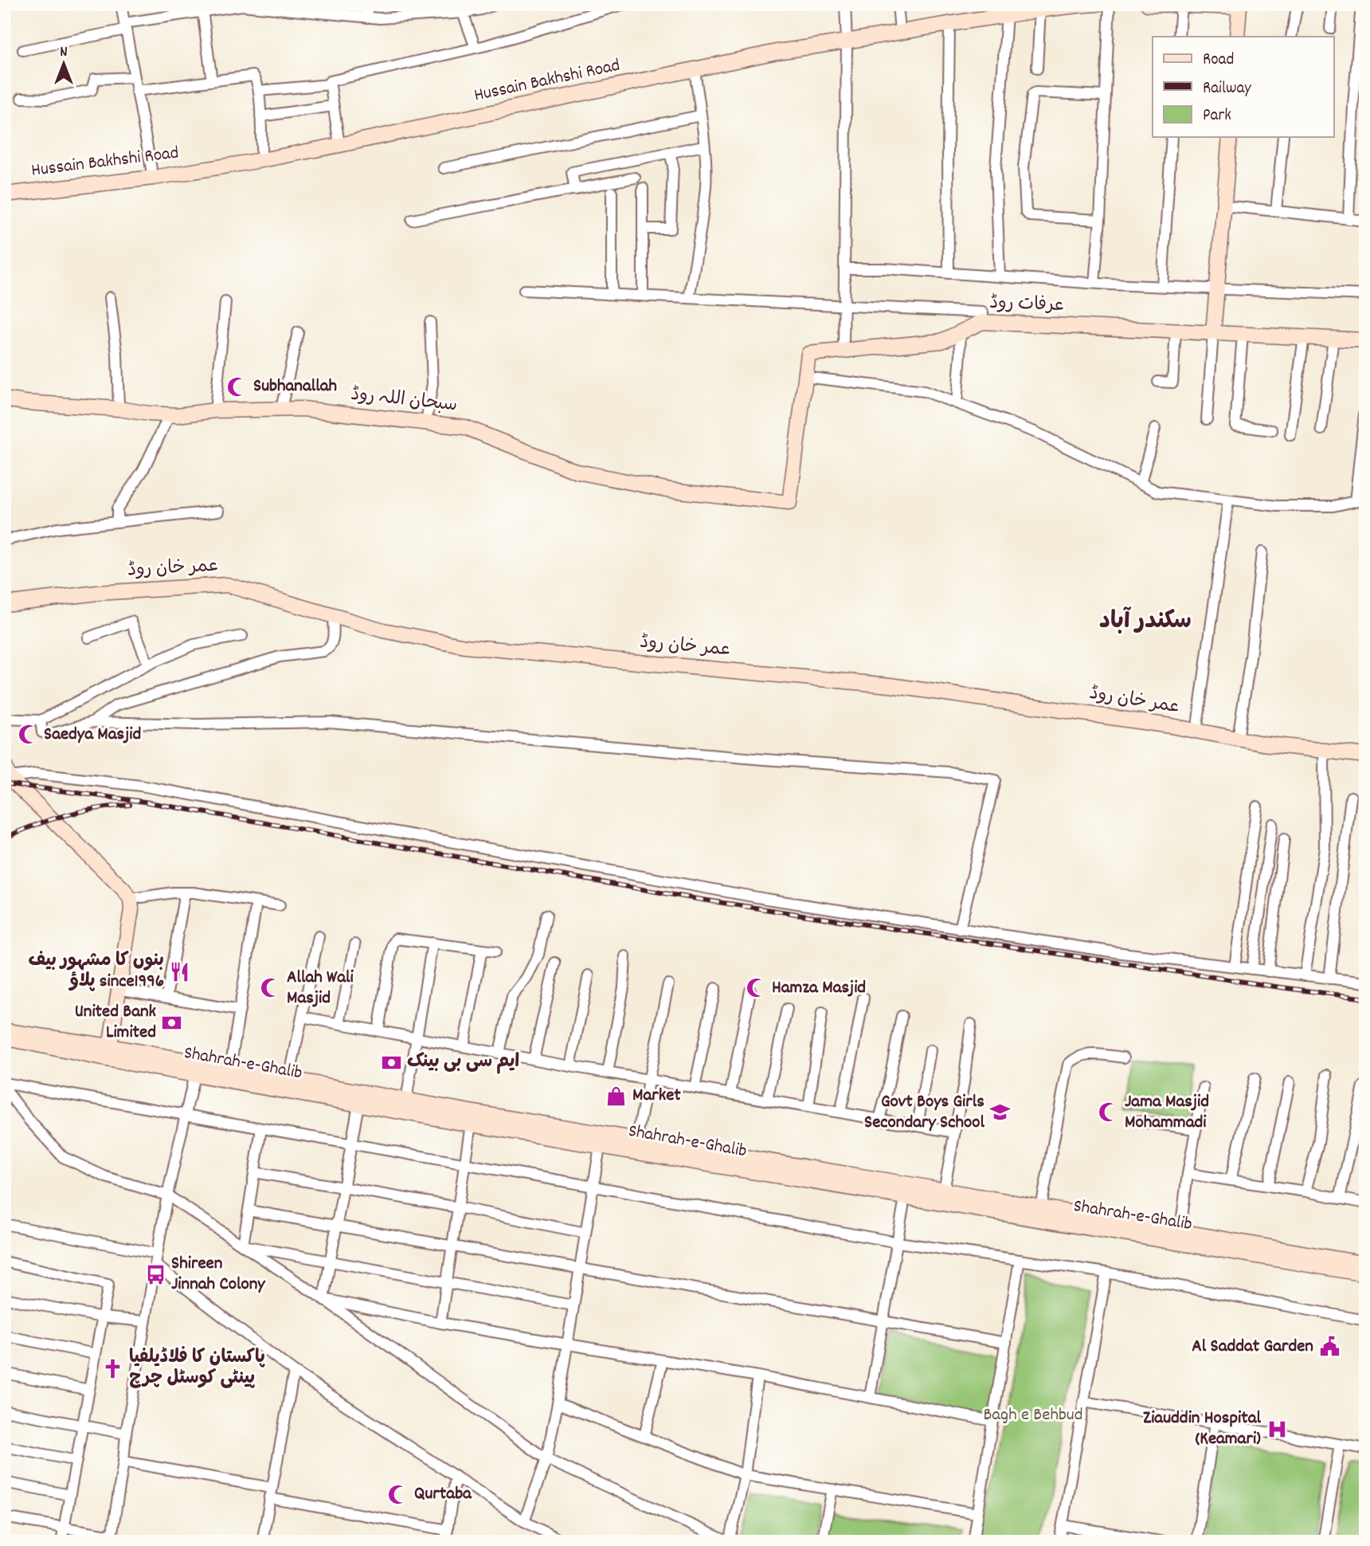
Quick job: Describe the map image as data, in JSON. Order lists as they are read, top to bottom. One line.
{"streets":{"street":["Hussain Bakhshi Road","عرفات روڈ","سبحان اللہ روڈ","عمر خان روڈ","Shahrah-e-Ghalib"]},"crossings":[["عرفات روڈ","سبحان اللہ روڈ"]],"districts":["سکندر آباد"],"parks":["Bagh e Behbud"],"places":{"mosque":["Subhanallah","Saedya Masjid","Allah Wali Masjid","Hamza Masjid","Jama Masjid Mohammadi","Qurtaba"],"restaurant":["بنوں کا مشہور بیف پلاؤ since1996"],"bank":["United Bank Limited","ایم سی بی بینک"],"shop":["Market"],"school or university":["Govt Boys Girls Secondary School"],"bus stop":["Shireen Jinnah Colony"],"public building":["Al Saddat Garden"],"church":["پاکستان کا فلاڈیلفیا پینٹی کوسٹل چرچ"],"hospital":["Ziauddin Hospital (Keamari)"]},"legend":["Road","Railway","Park"],"north":"top"}
